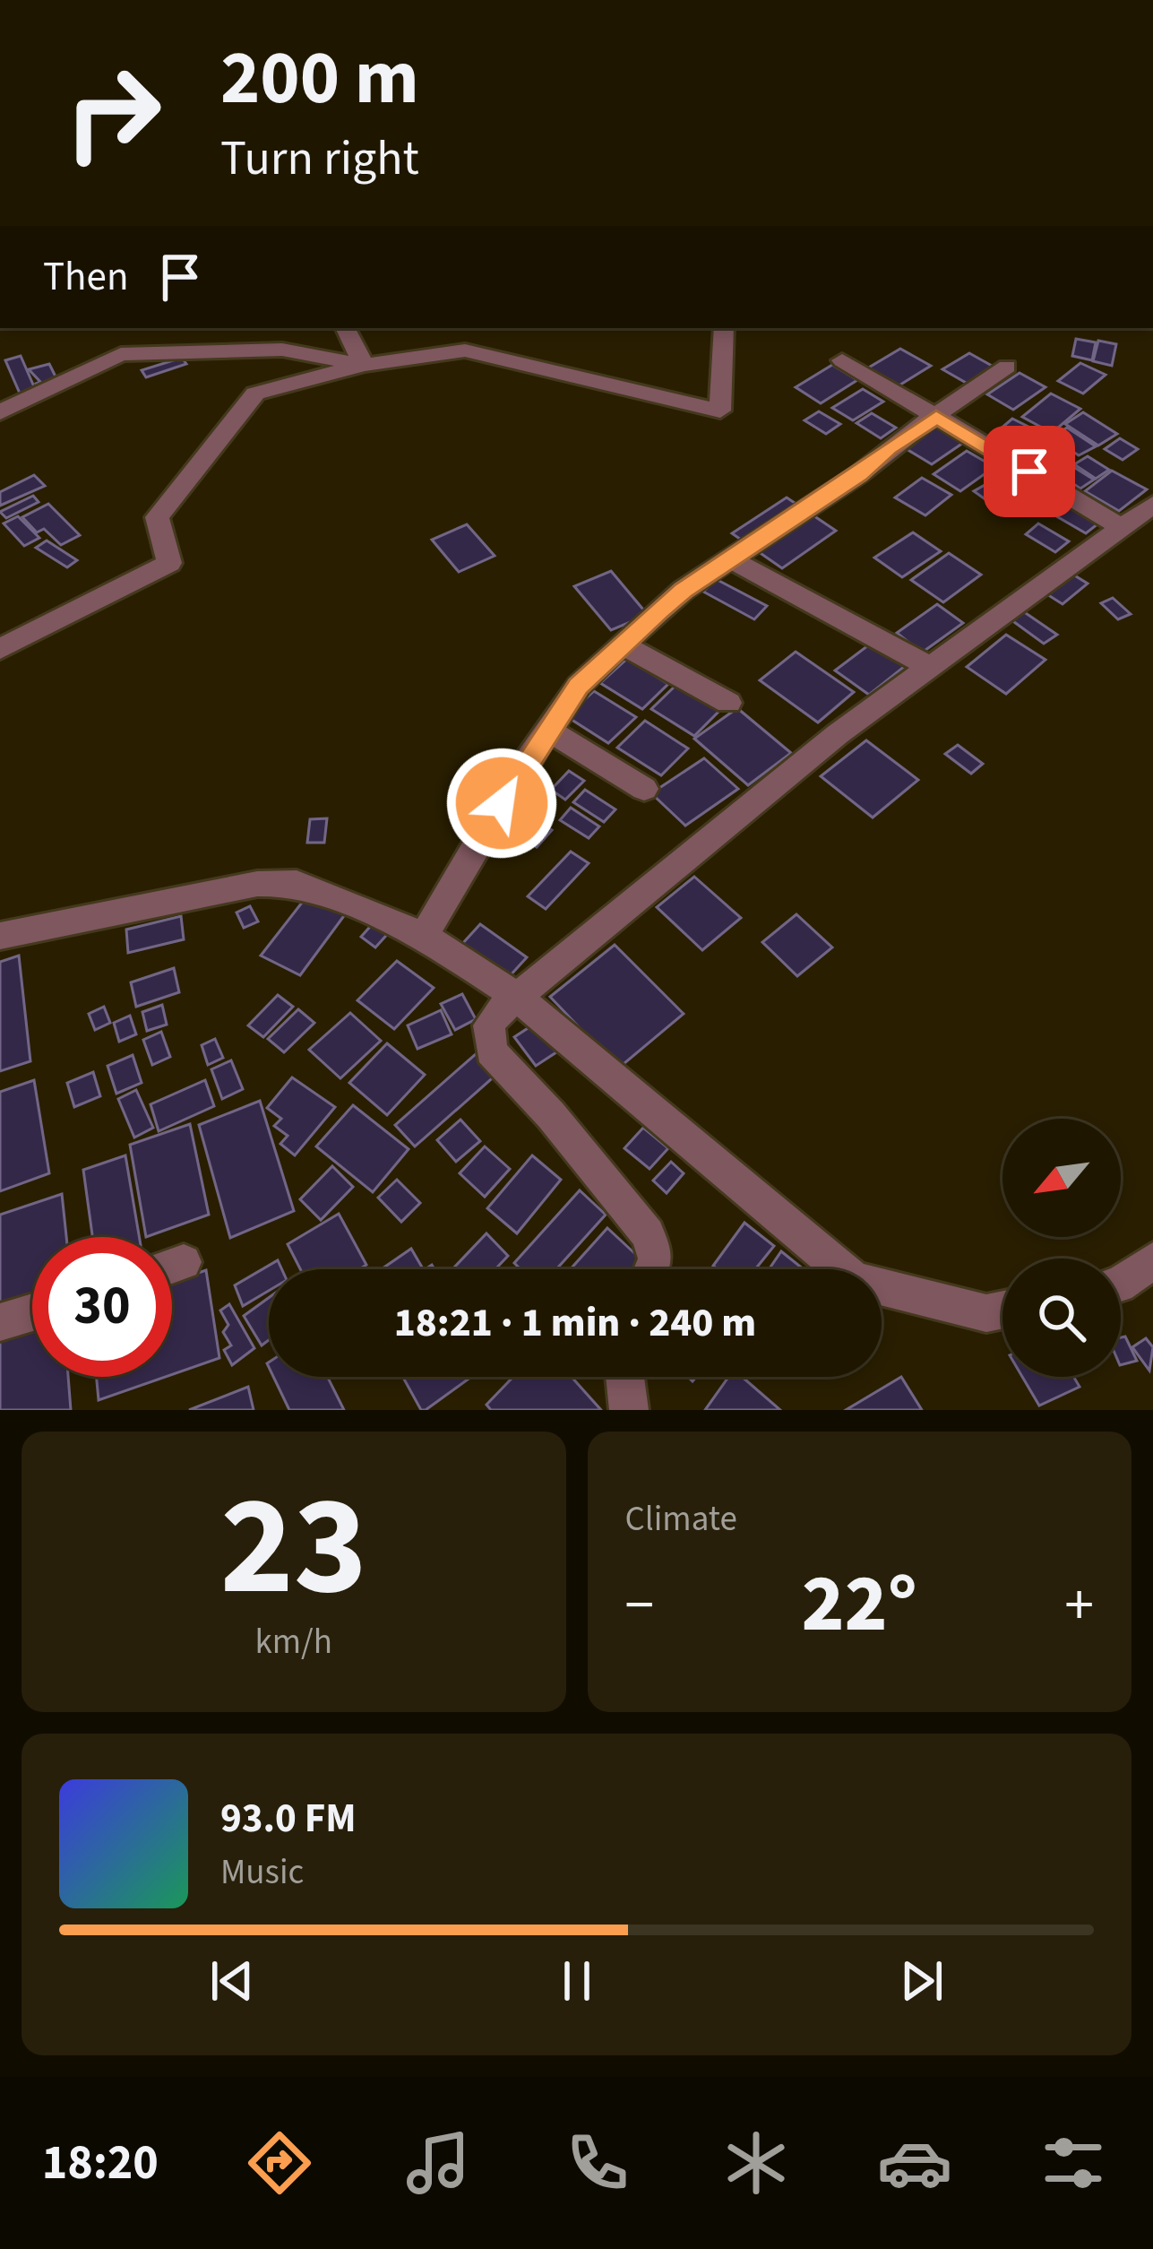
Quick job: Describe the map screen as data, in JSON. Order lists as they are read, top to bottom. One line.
{"north":"bottom left","page":{"turn":["200 m","Turn right"],"then":"Then","limit":"30","trip":"18:21 · 1 min · 240 m","tile":[["23","km/h"],"Climate"],"heat":["−","22°","+"],"song":["93.0 FM","Music"],"tabs":"18:20"}}
